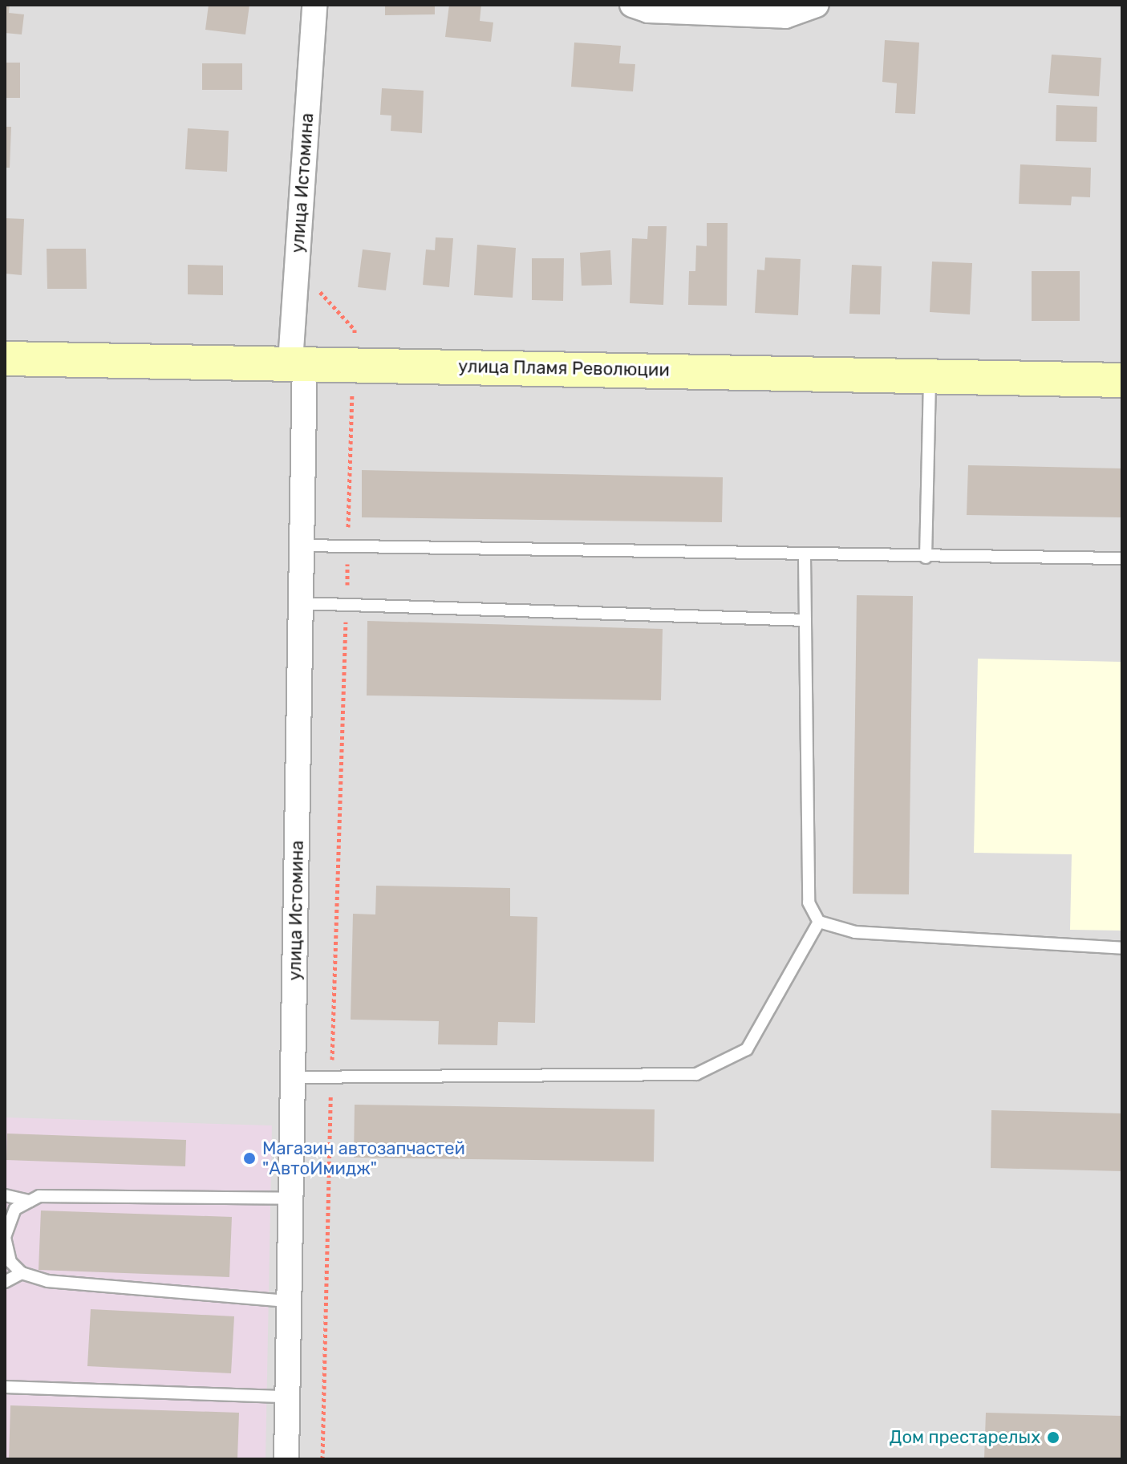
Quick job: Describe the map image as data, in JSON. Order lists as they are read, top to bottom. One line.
{"streets":{"street":["улица Истомина","улица Пламя Революции"]},"crossings":[["улица Истомина","улица Пламя Революции"]],"places":["Магазин автозапчастей \"АвтоИмидж\"","Дом престарелых"]}
